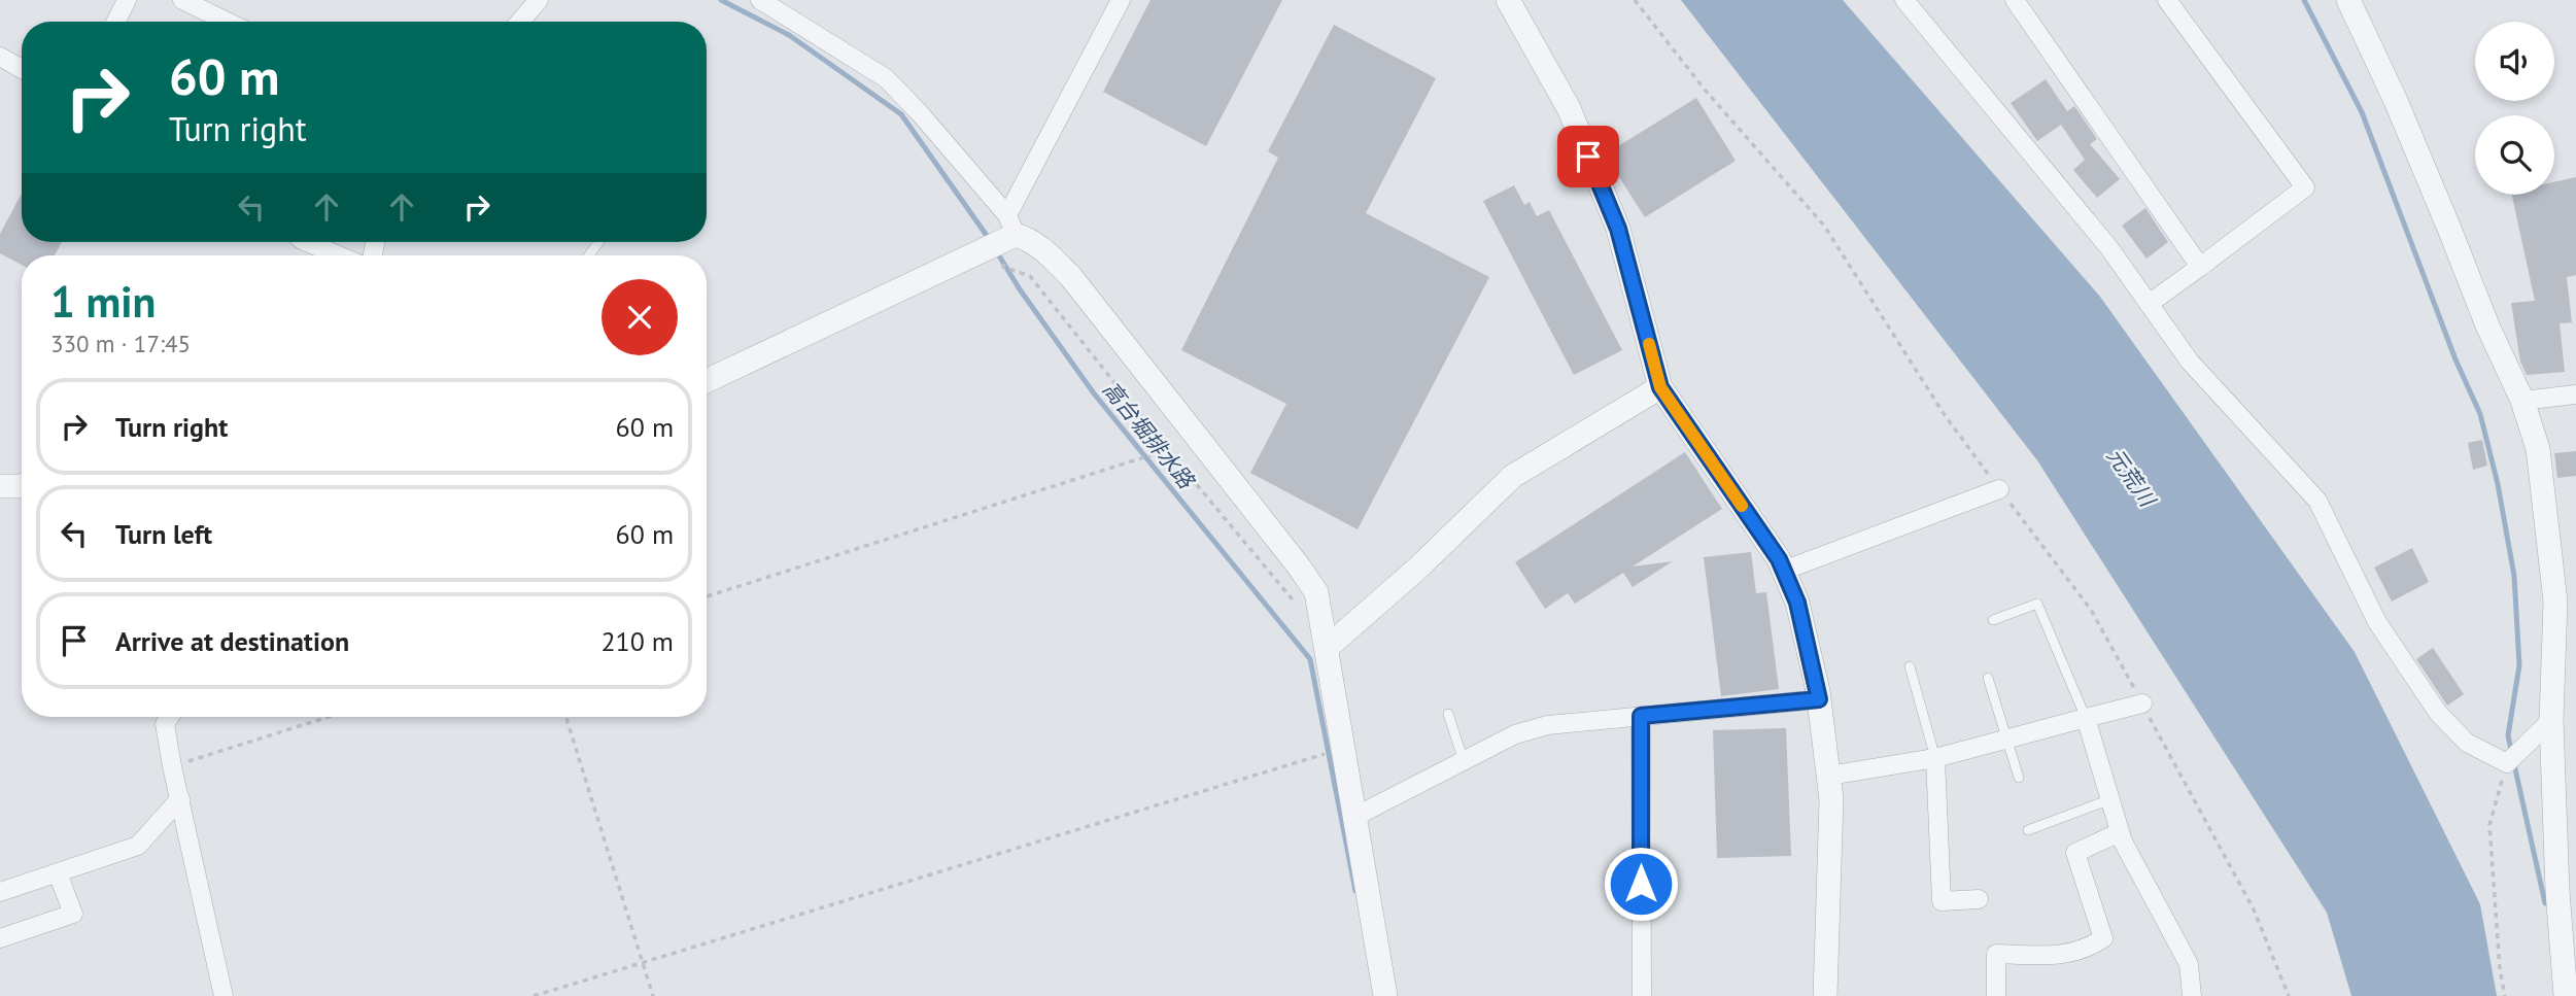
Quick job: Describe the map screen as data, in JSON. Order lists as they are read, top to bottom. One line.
{"water":["高台堀排水路","元荒川"],"page":{"turn":["60 m","Turn right"],"heading":["1 min","330 m · 17:45"],"list":[{"name":"Turn right","value":"60 m"},{"name":"Turn left","value":"60 m"},{"name":"Arrive at destination","value":"210 m"}]}}
